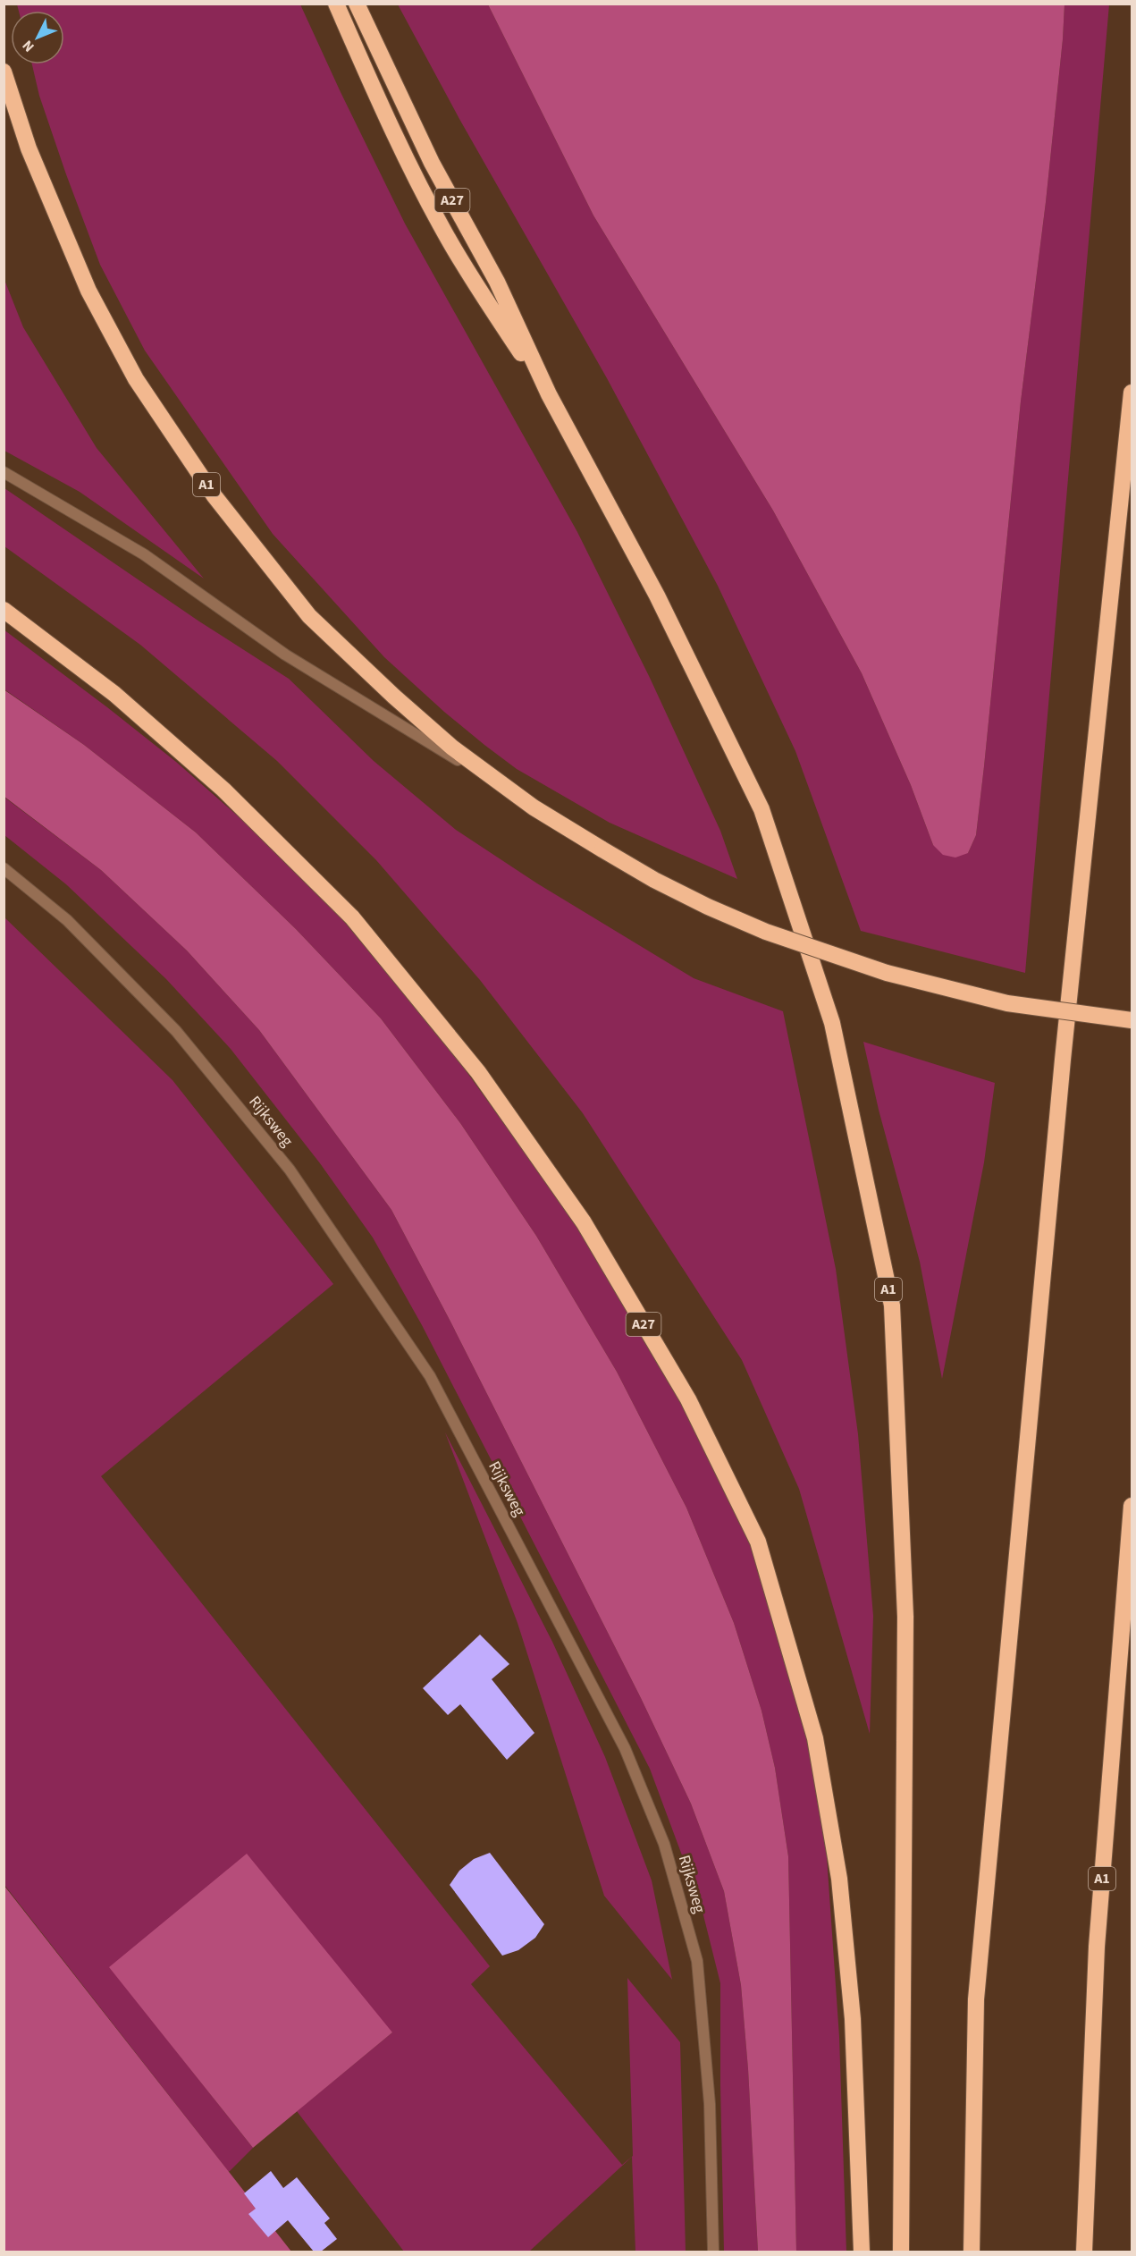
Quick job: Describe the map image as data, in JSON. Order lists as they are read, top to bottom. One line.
{"streets":{"highway":["A27","A1"],"street":["Rijksweg"]},"crossings":[["A27","A1"]],"north":"bottom left"}
